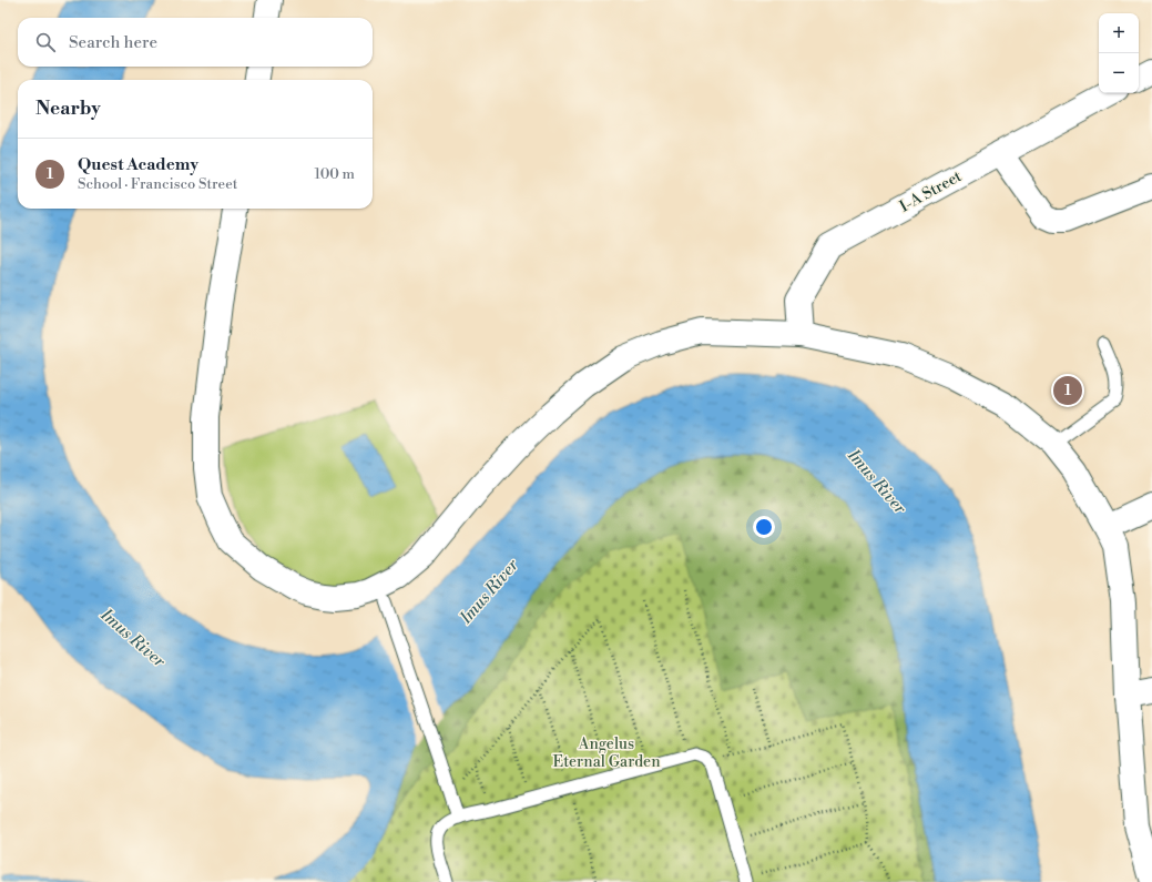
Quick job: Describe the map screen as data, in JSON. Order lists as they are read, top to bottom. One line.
{"streets":{"main road":["I-A Street"]},"water":["Imus River"],"parks":["Angelus Eternal Garden"],"page":{"map_buttons":["+","−"],"search":"Search here","heading":"Nearby","list":[{"mark":"1","name":"Quest Academy","note":"School · Francisco Street","value":"100 m"}],"pins":"1"}}
